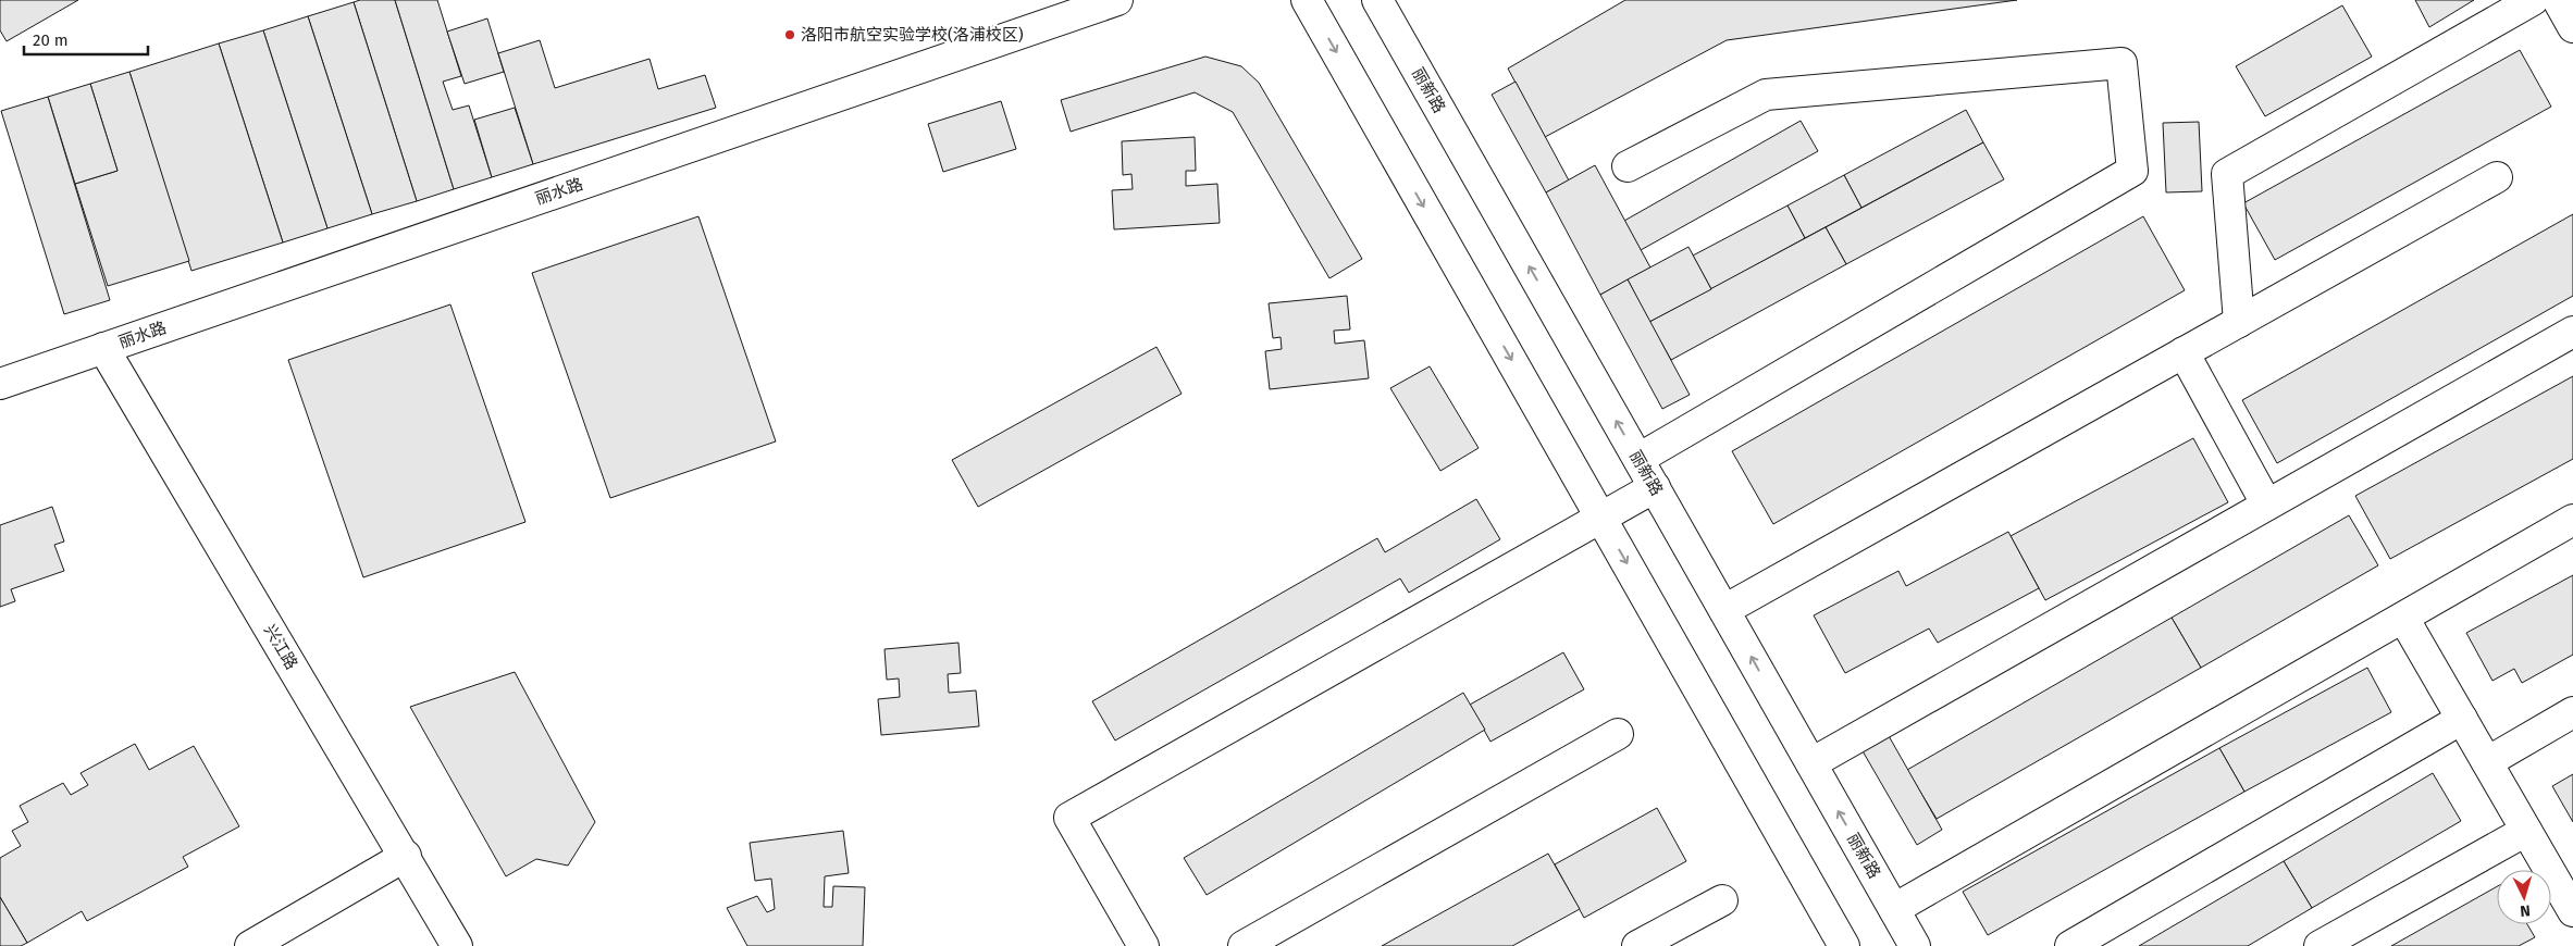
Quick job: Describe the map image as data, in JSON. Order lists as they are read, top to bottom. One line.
{"streets":{"street":["丽新路","丽水路","兴江路"]},"crossings":[["丽水路","兴江路"]],"places":["洛阳市航空实验学校(洛浦校区)"],"scale_bar":"20 m","north":"bottom"}
